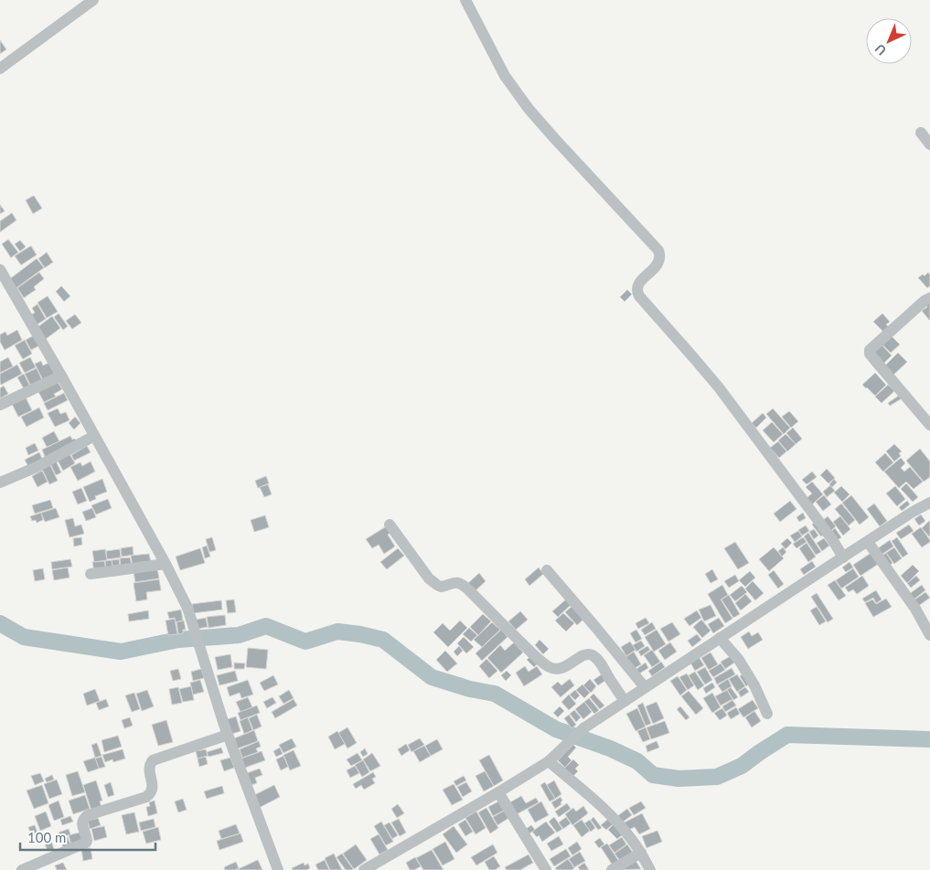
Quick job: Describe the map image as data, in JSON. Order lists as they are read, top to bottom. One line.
{"scale_bar":"100 m","north":"bottom left"}
